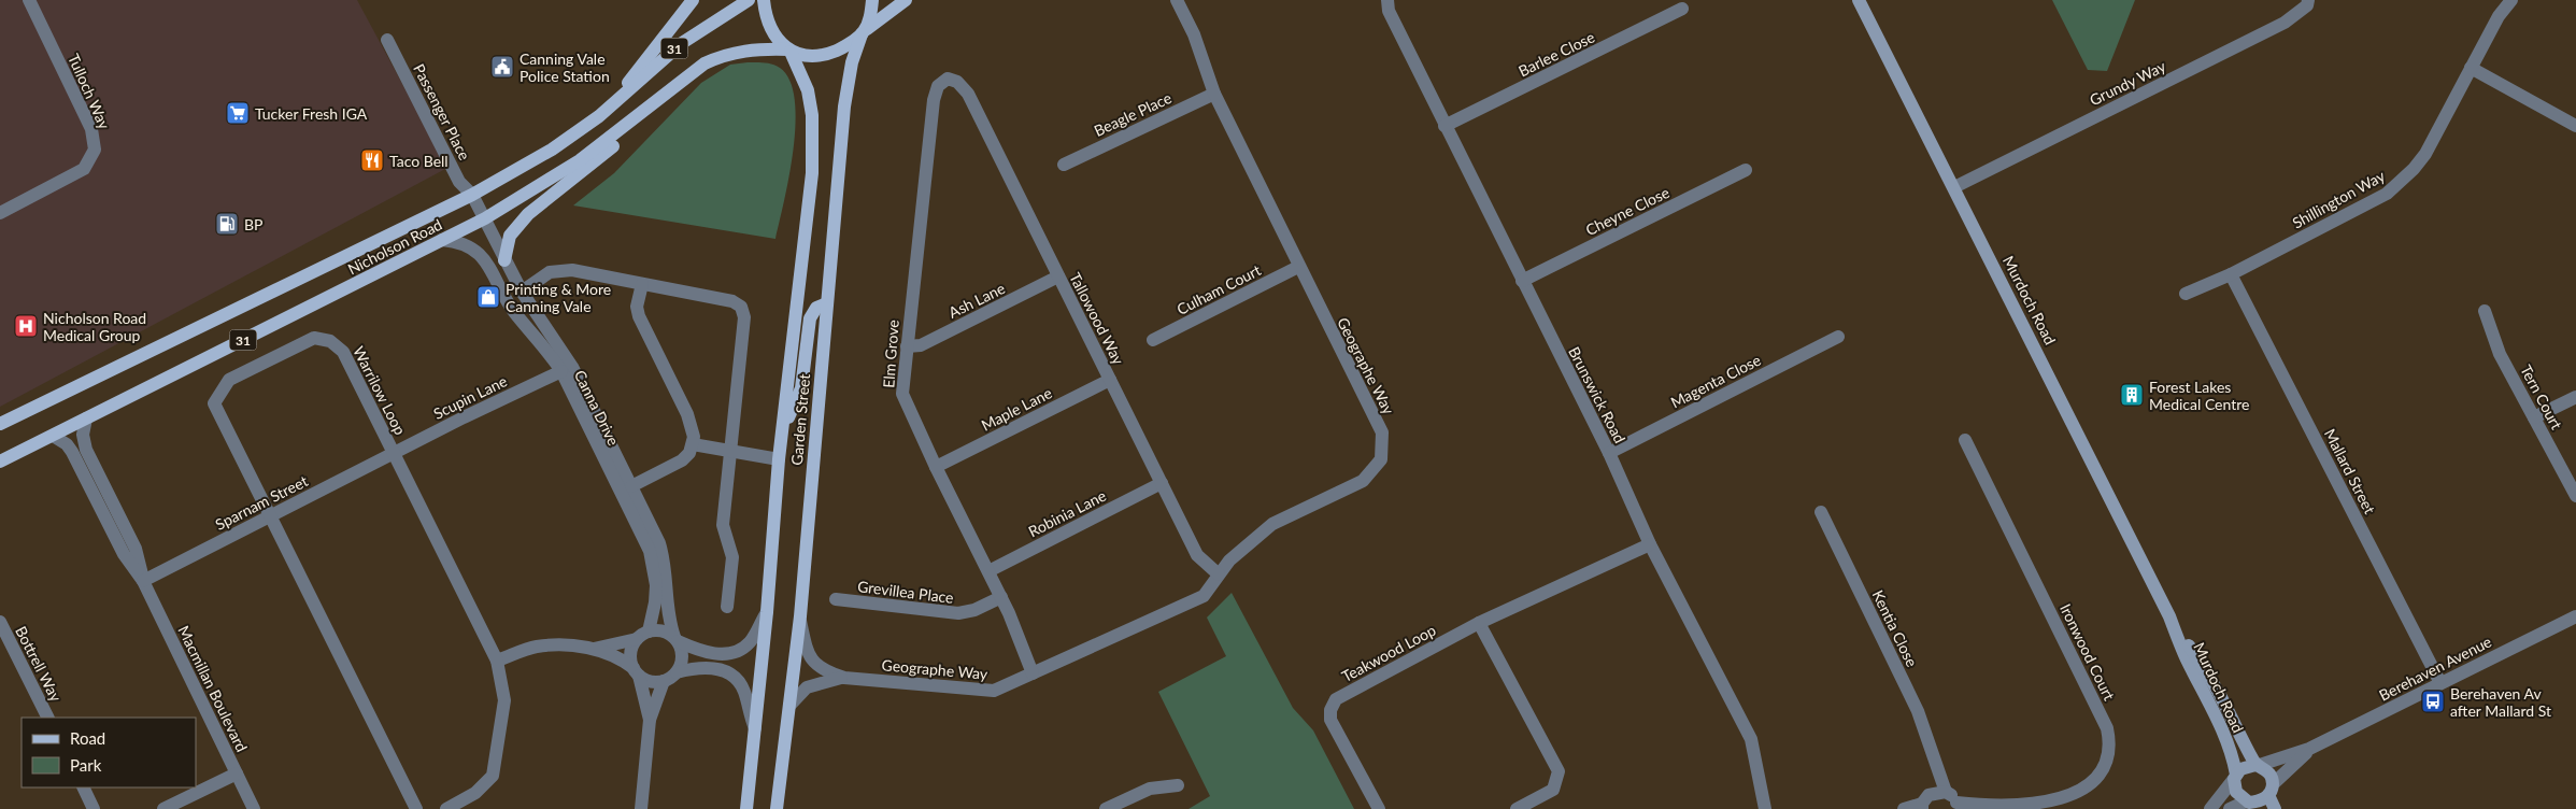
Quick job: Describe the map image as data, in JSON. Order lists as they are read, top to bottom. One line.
{"streets":{"main road":["31","Nicholson Road","Murdoch Road","Garden Street"],"street":["Barlee Close","Grundy Way","Tulloch Way","Passenger Place","Beagle Place","Shillington Way","Cheyne Close","Culham Court","Ash Lane","Tallowood Way","Elm Grove","Geographe Way","Magenta Close","Warrilow Loop","Brunswick Road","Scupin Lane","Tern Court","Canna Drive","Maple Lane","Mallard Street","Sparnam Street","Robinia Lane","Grevillea Place","Kentia Close","Ironwood Court","Teakwood Loop","Bottrell Way","Berehaven Avenue","Macmillan Boulevard"]},"crossings":[["31","Nicholson Road"],["31","Garden Street"],["Barlee Close","Brunswick Road"],["Grundy Way","Murdoch Road"],["Passenger Place","Nicholson Road"],["Passenger Place","Canna Drive"],["Beagle Place","Geographe Way"],["Shillington Way","Mallard Street"],["Cheyne Close","Brunswick Road"],["Nicholson Road","Canna Drive"],["Nicholson Road","Garden Street"],["Nicholson Road","Macmillan Boulevard"],["Culham Court","Geographe Way"],["Ash Lane","Tallowood Way"],["Ash Lane","Elm Grove"],["Murdoch Road","Berehaven Avenue"],["Tallowood Way","Elm Grove"],["Tallowood Way","Geographe Way"],["Tallowood Way","Maple Lane"],["Tallowood Way","Robinia Lane"],["Elm Grove","Geographe Way"],["Elm Grove","Maple Lane"],["Elm Grove","Robinia Lane"],["Elm Grove","Grevillea Place"],["Geographe Way","Garden Street"],["Magenta Close","Brunswick Road"],["Warrilow Loop","Scupin Lane"],["Warrilow Loop","Sparnam Street"],["Brunswick Road","Teakwood Loop"],["Scupin Lane","Canna Drive"],["Scupin Lane","Sparnam Street"],["Mallard Street","Berehaven Avenue"],["Sparnam Street","Macmillan Boulevard"],["Kentia Close","Ironwood Court"]],"places":{"public building":["Canning Vale Police Station"],"supermarket":["Tucker Fresh IGA"],"restaurant":["Taco Bell"],"fuel station":["BP"],"shop":["Printing & More Canning Vale"],"hospital":["Nicholson Road Medical Group"],"building":["Forest Lakes Medical Centre"],"bus stop":["Berehaven Av after Mallard St"]},"legend":["Road","Park"]}
